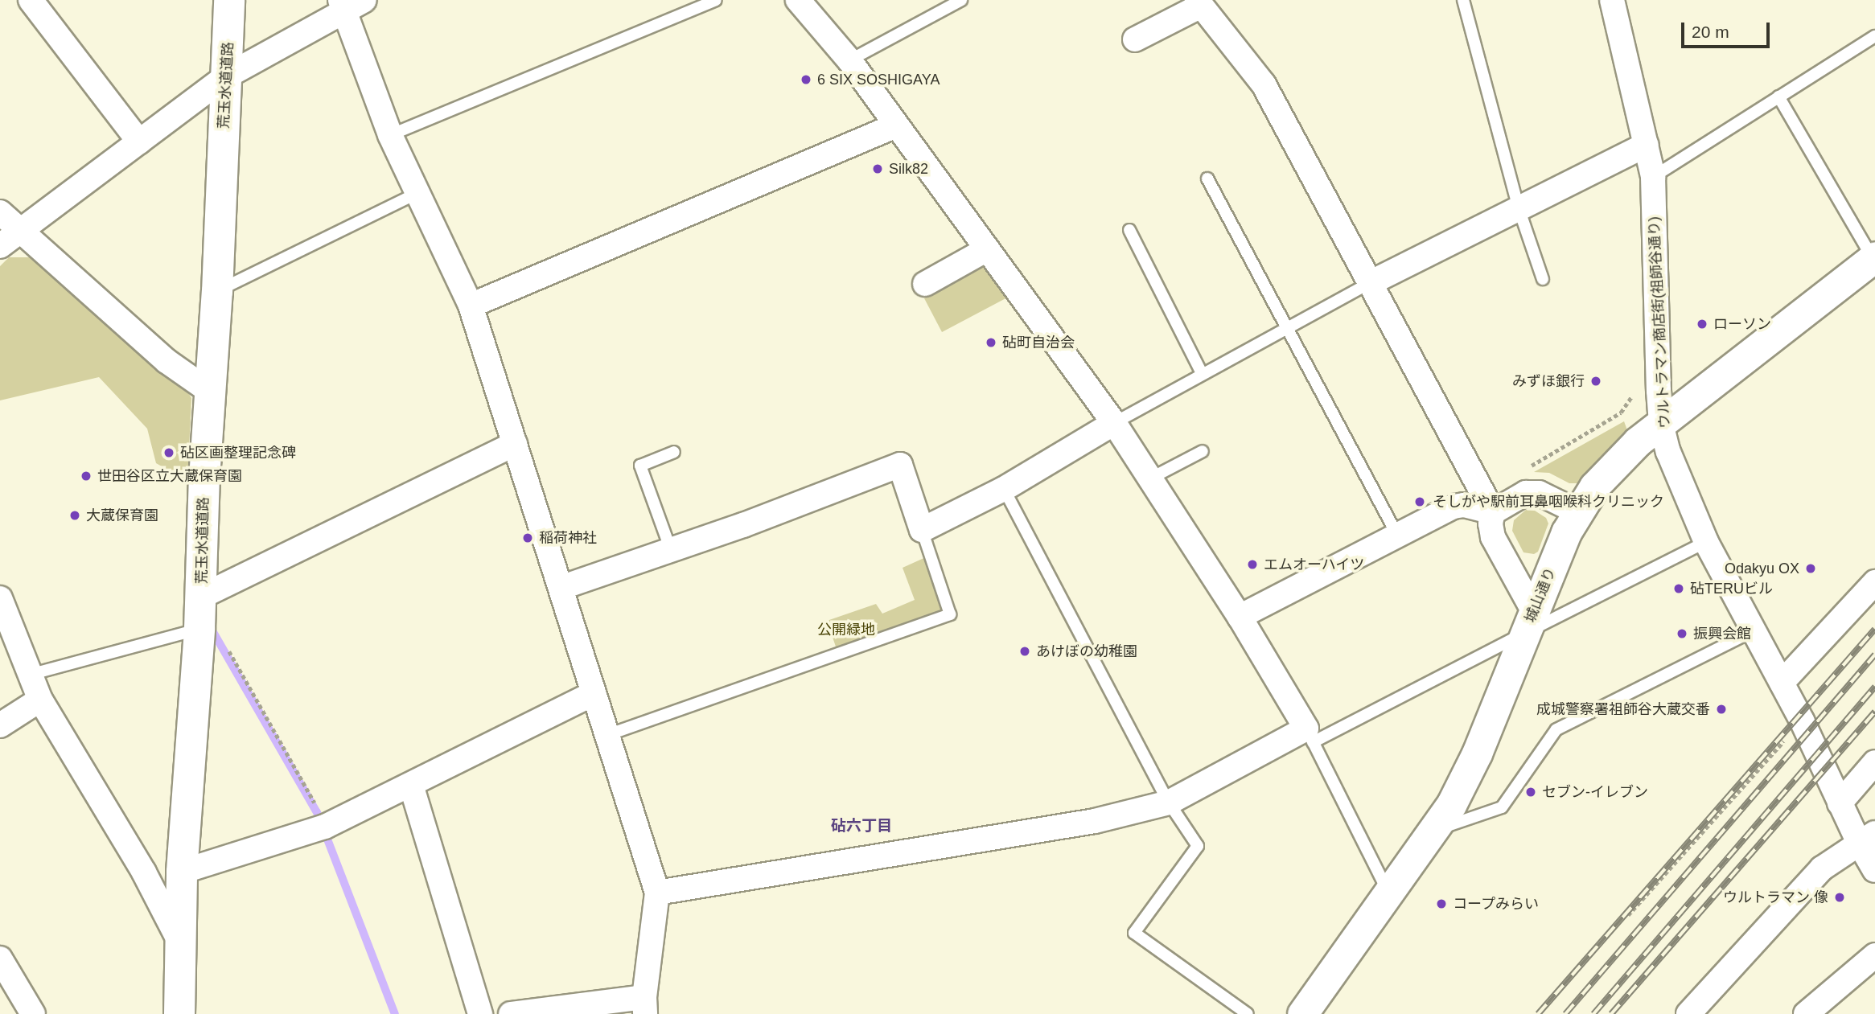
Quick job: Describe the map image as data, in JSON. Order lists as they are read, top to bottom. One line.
{"streets":{"main road":["荒玉水道道路"],"street":["ウルトラマン商店街(祖師谷通り)","城山通り"]},"crossings":[["ウルトラマン商店街(祖師谷通り)","城山通り"]],"districts":["砧六丁目"],"parks":["公開緑地"],"places":["6 SIX SOSHIGAYA","Silk82","ローソン","砧町自治会","みずほ銀行","砧区画整理記念碑","世田谷区立大蔵保育園","そしがや駅前耳鼻咽喉科クリニック","大蔵保育園","稲荷神社","エムオーハイツ","Odakyu OX","砧TERUビル","振興会館","あけぼの幼稚園","成城警察署祖師谷大蔵交番","セブン-イレブン","ウルトラマン 像","コープみらい"],"scale_bar":"20 m"}
